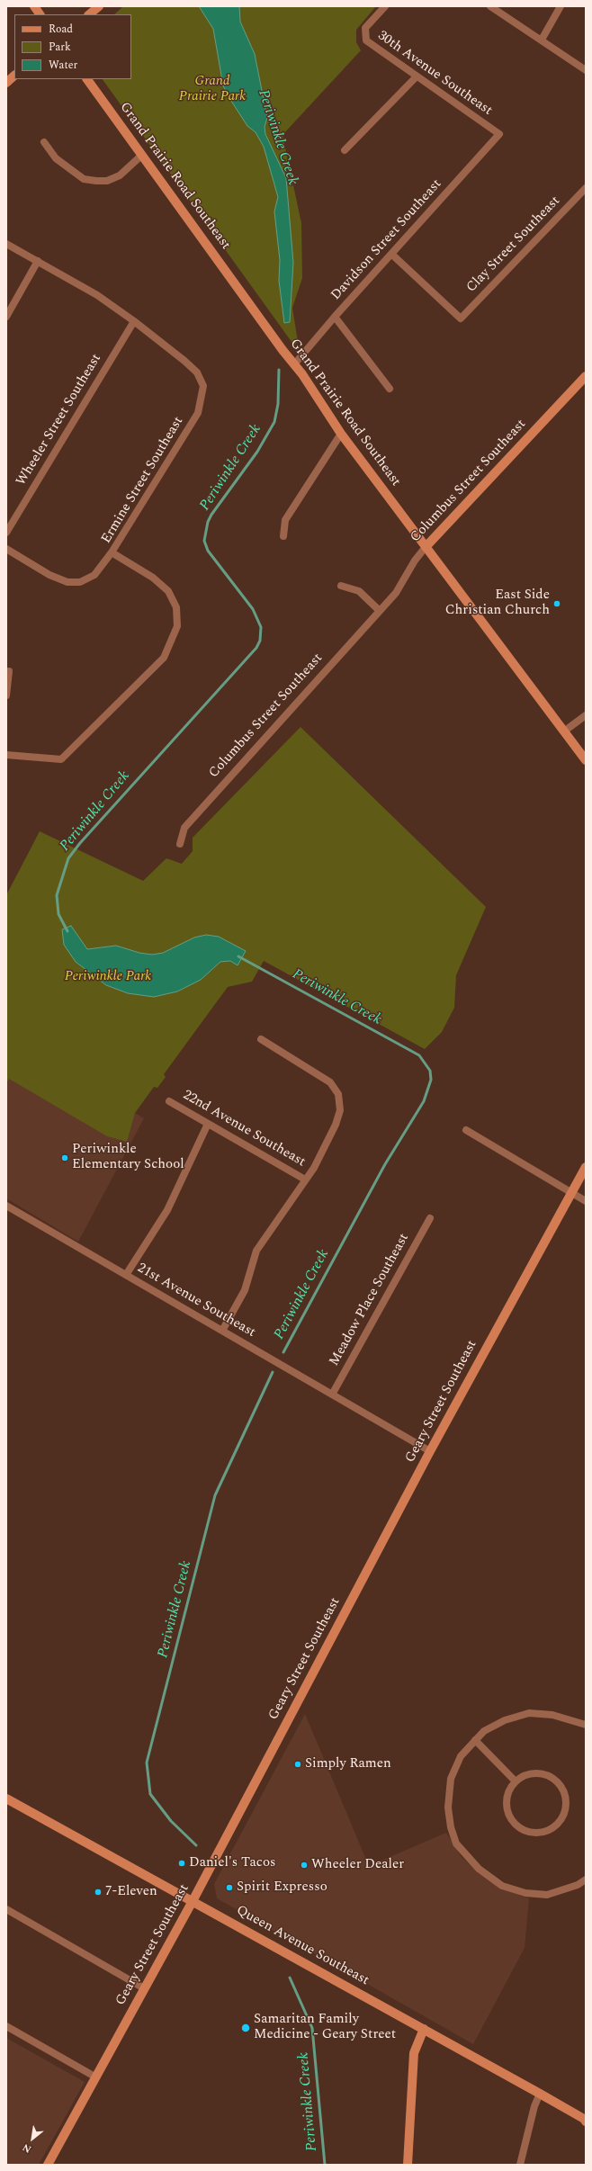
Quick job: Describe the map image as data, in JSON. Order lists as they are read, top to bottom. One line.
{"streets":{"main road":["Grand Prairie Road Southeast","Columbus Street Southeast","Geary Street Southeast","Queen Avenue Southeast"],"street":["30th Avenue Southeast","Davidson Street Southeast","Clay Street Southeast","Wheeler Street Southeast","Ermine Street Southeast","22nd Avenue Southeast","Meadow Place Southeast","21st Avenue Southeast"]},"crossings":[["30th Avenue Southeast","Davidson Street Southeast"],["Grand Prairie Road Southeast","Davidson Street Southeast"],["Grand Prairie Road Southeast","Columbus Street Southeast"],["Davidson Street Southeast","Clay Street Southeast"],["Wheeler Street Southeast","Ermine Street Southeast"],["Meadow Place Southeast","21st Avenue Southeast"],["21st Avenue Southeast","Geary Street Southeast"],["Geary Street Southeast","Queen Avenue Southeast"]],"water":["Periwinkle Creek"],"parks":["Grand Prairie Park","Periwinkle Park"],"places":["East Side Christian Church","Periwinkle Elementary School","Simply Ramen","Daniel's Tacos","Wheeler Dealer","Spirit Expresso","7-Eleven","Samaritan Family Medicine - Geary Street"],"legend":["Road","Park","Water"],"north":"bottom left"}
